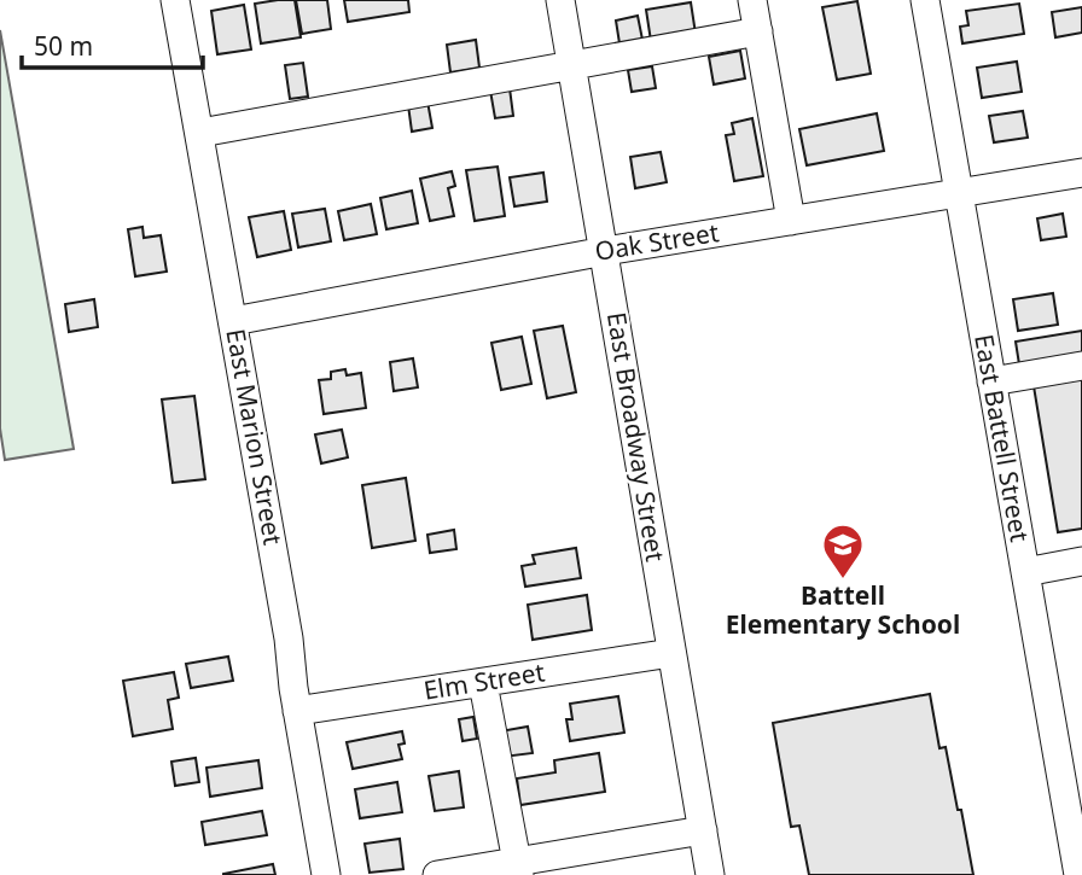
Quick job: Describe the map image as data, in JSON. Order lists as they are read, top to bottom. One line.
{"streets":{"street":["Oak Street","East Marion Street","East Broadway Street","East Battell Street","Elm Street"]},"crossings":[["Oak Street","East Marion Street"],["Oak Street","East Broadway Street"],["Oak Street","East Battell Street"],["East Marion Street","Elm Street"],["East Broadway Street","Elm Street"]],"places":{"school or university":["Battell Elementary School"]},"scale_bar":"50 m"}
